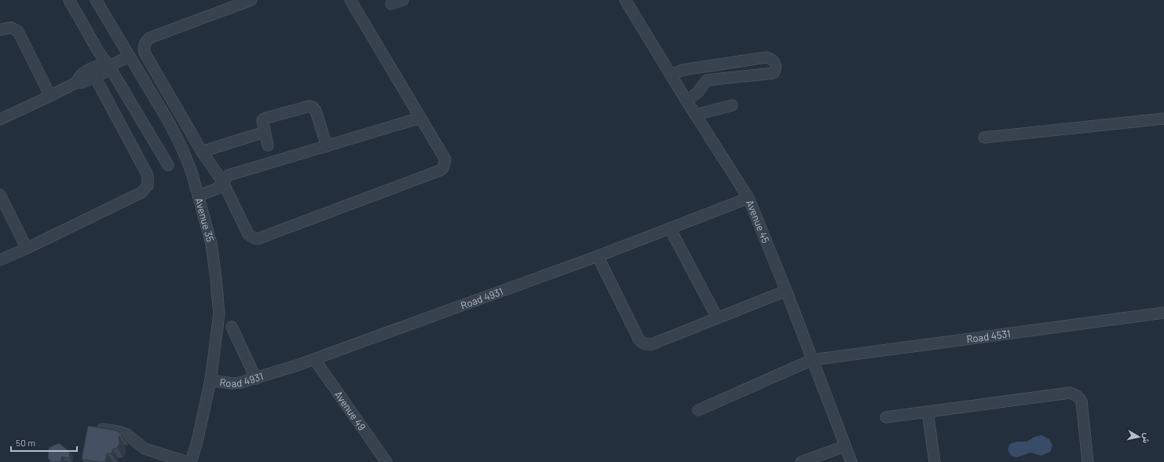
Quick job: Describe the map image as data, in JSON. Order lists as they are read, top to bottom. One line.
{"streets":{"street":["Avenue 35","Avenue 45","Road 4931","Road 4531","Avenue 49"]},"crossings":[["Avenue 35","Road 4931"],["Avenue 45","Road 4931"],["Avenue 45","Road 4531"],["Road 4931","Avenue 49"]],"scale_bar":"50 m","north":"right"}
